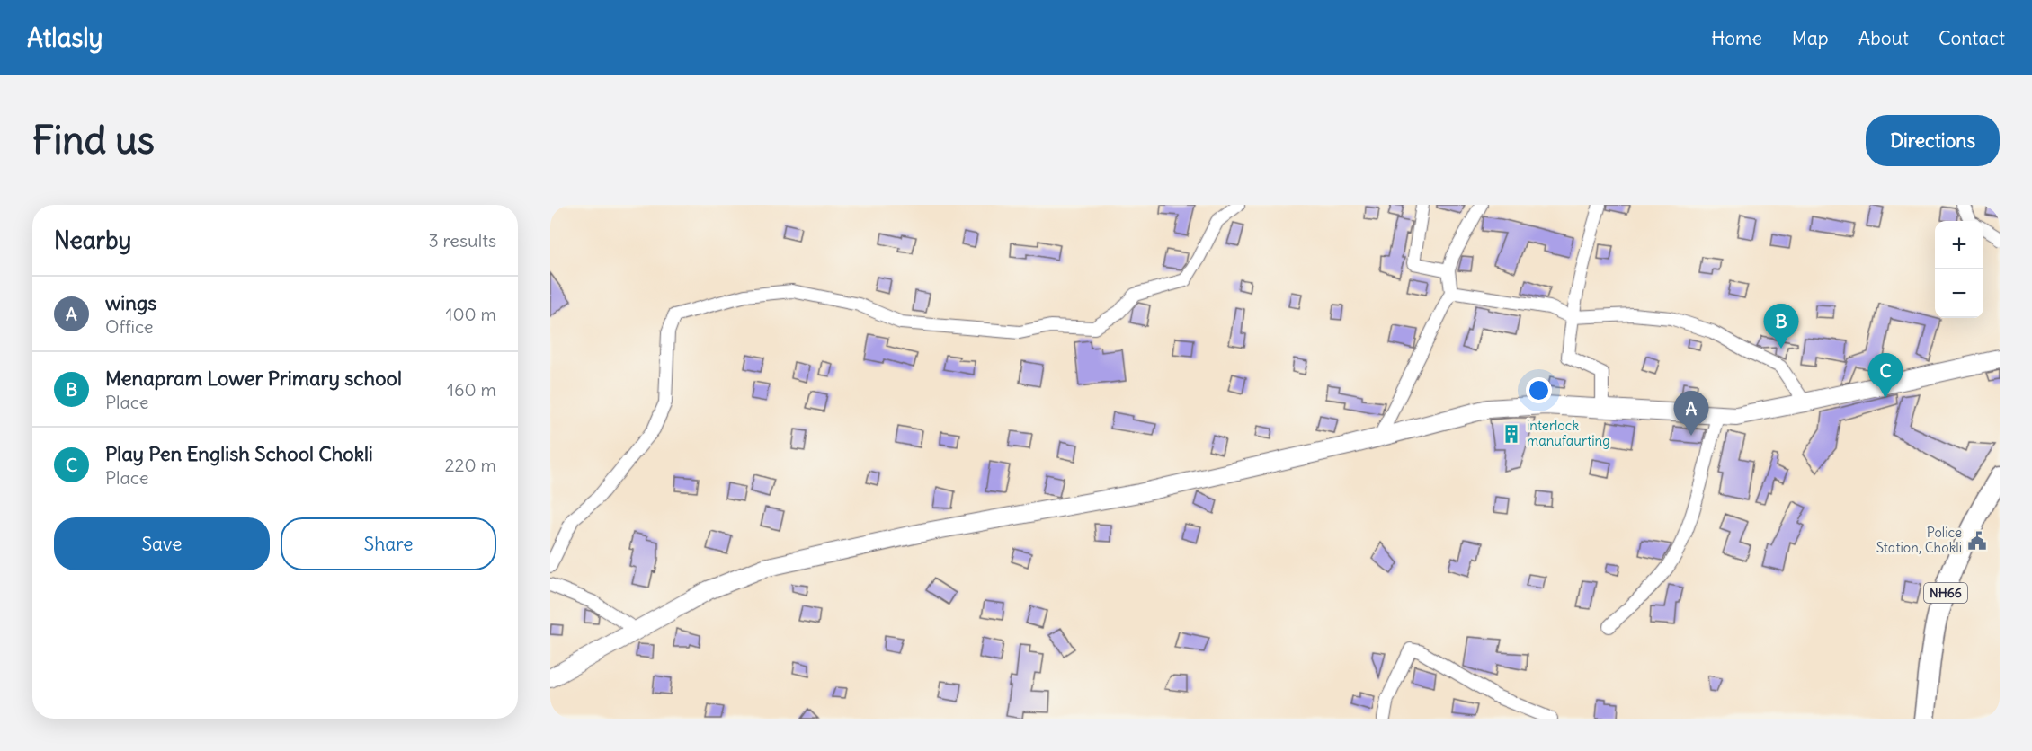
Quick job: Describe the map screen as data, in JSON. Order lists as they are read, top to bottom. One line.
{"streets":{"main road":["NH66"]},"places":{"building":["interlock manufaurting"],"public building":["Police Station, Chokli"]},"page":{"header":"Atlasly","nav":["Home","Map","About","Contact"],"buttons":["Directions",["Save","Share"]],"title":"Find us","heading":["Nearby","3 results"],"map_buttons":["+","−"],"list":[{"mark":"A","name":"wings","note":"Office","value":"100 m"},{"mark":"B","name":"Menapram Lower Primary school","note":"Place","value":"160 m"},{"mark":"C","name":"Play Pen English School Chokli","note":"Place","value":"220 m"}],"pins":["B","C","A"]}}
